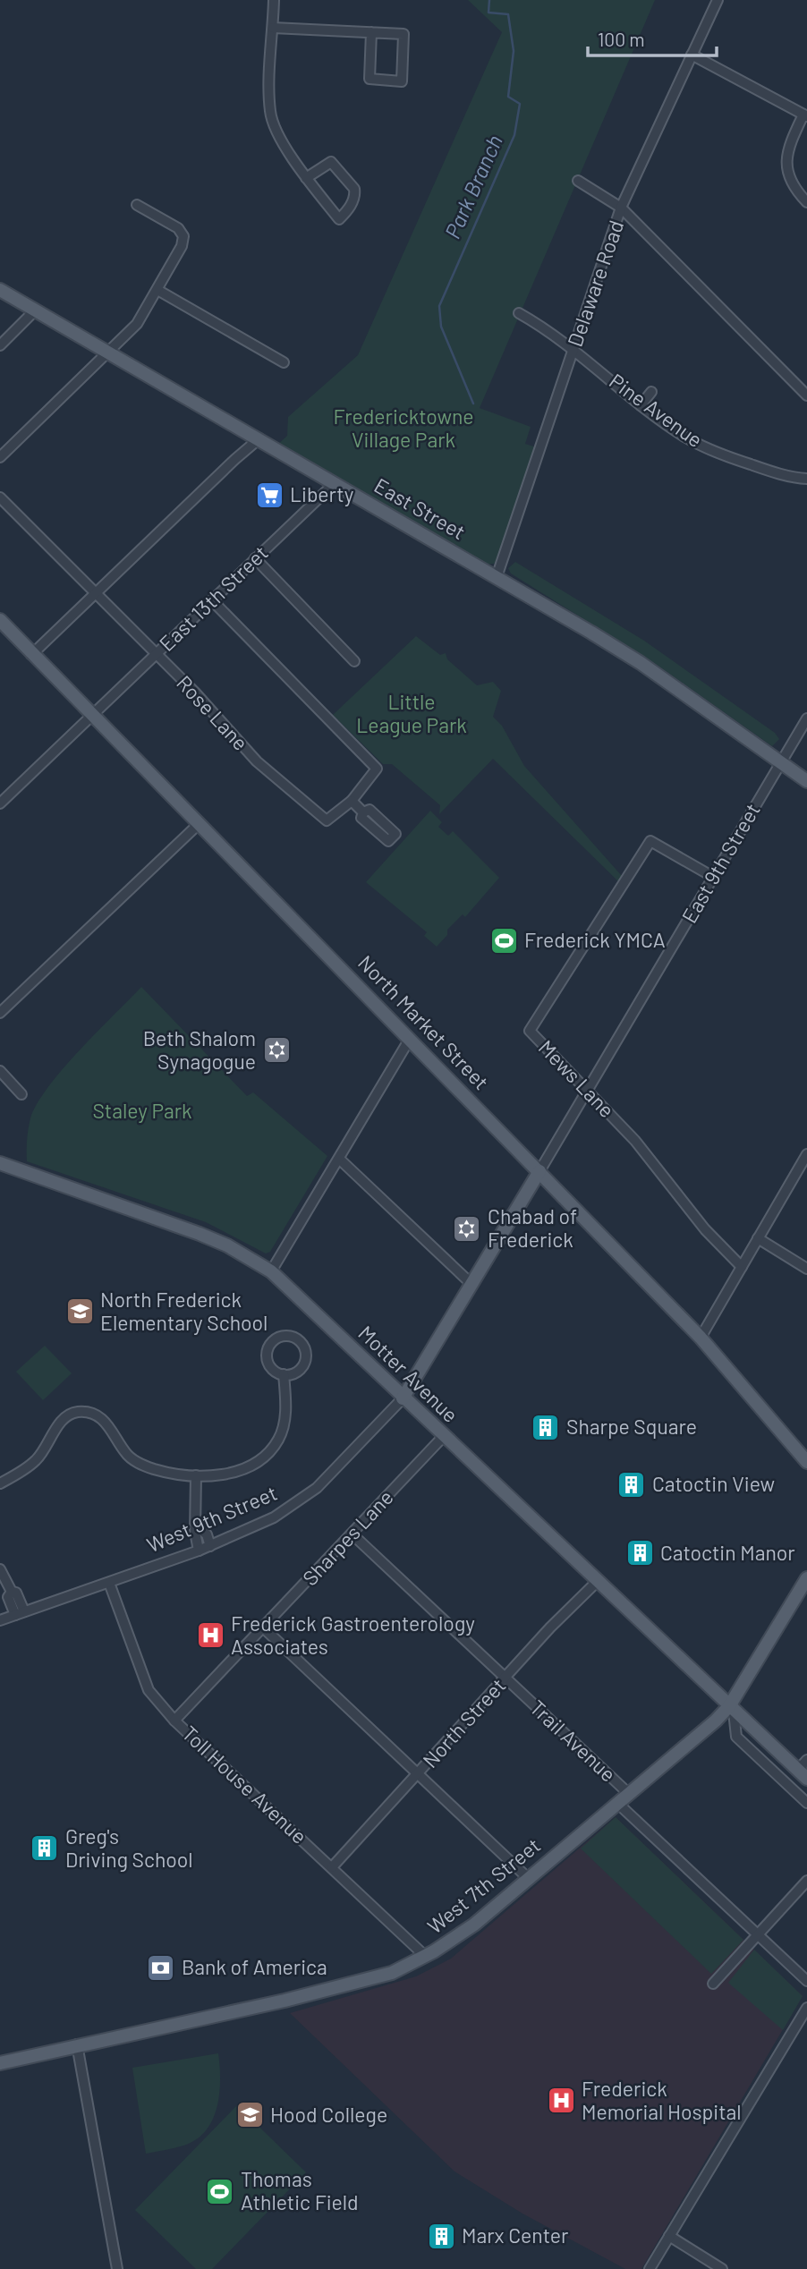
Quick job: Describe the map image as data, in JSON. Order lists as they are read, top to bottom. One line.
{"streets":{"main road":["East Street","North Market Street","Motter Avenue","West 9th Street","West 7th Street"],"street":["Delaware Road","Pine Avenue","East 13th Street","Rose Lane","East 9th Street","Mews Lane","Sharpes Lane","North Street","Trail Avenue","Toll House Avenue"]},"crossings":[["Delaware Road","Pine Avenue"],["Delaware Road","East Street"],["East Street","East 13th Street"],["East Street","East 9th Street"],["East 13th Street","Rose Lane"],["East 13th Street","North Market Street"],["East 9th Street","North Market Street"],["East 9th Street","Mews Lane"],["East 9th Street","West 9th Street"],["North Market Street","West 9th Street"],["Motter Avenue","West 9th Street"],["Motter Avenue","Sharpes Lane"],["Motter Avenue","North Street"],["Motter Avenue","West 7th Street"],["West 9th Street","Toll House Avenue"],["Sharpes Lane","Trail Avenue"],["Sharpes Lane","Toll House Avenue"],["North Street","Trail Avenue"],["North Street","Toll House Avenue"],["Trail Avenue","West 7th Street"],["Toll House Avenue","West 7th Street"]],"water":["Park Branch"],"parks":["Fredericktowne Village Park","Little League Park","Staley Park"],"places":{"supermarket":["Liberty"],"sports":["Frederick YMCA","Thomas Athletic Field"],"synagogue":["Beth Shalom Synagogue","Chabad of Frederick"],"school or university":["North Frederick Elementary School","Hood College"],"building":["Sharpe Square","Catoctin View","Catoctin Manor","Greg's Driving School","Marx Center"],"hospital":["Frederick Gastroenterology Associates","Frederick Memorial Hospital"],"bank":["Bank of America"]},"scale_bar":"100 m"}
